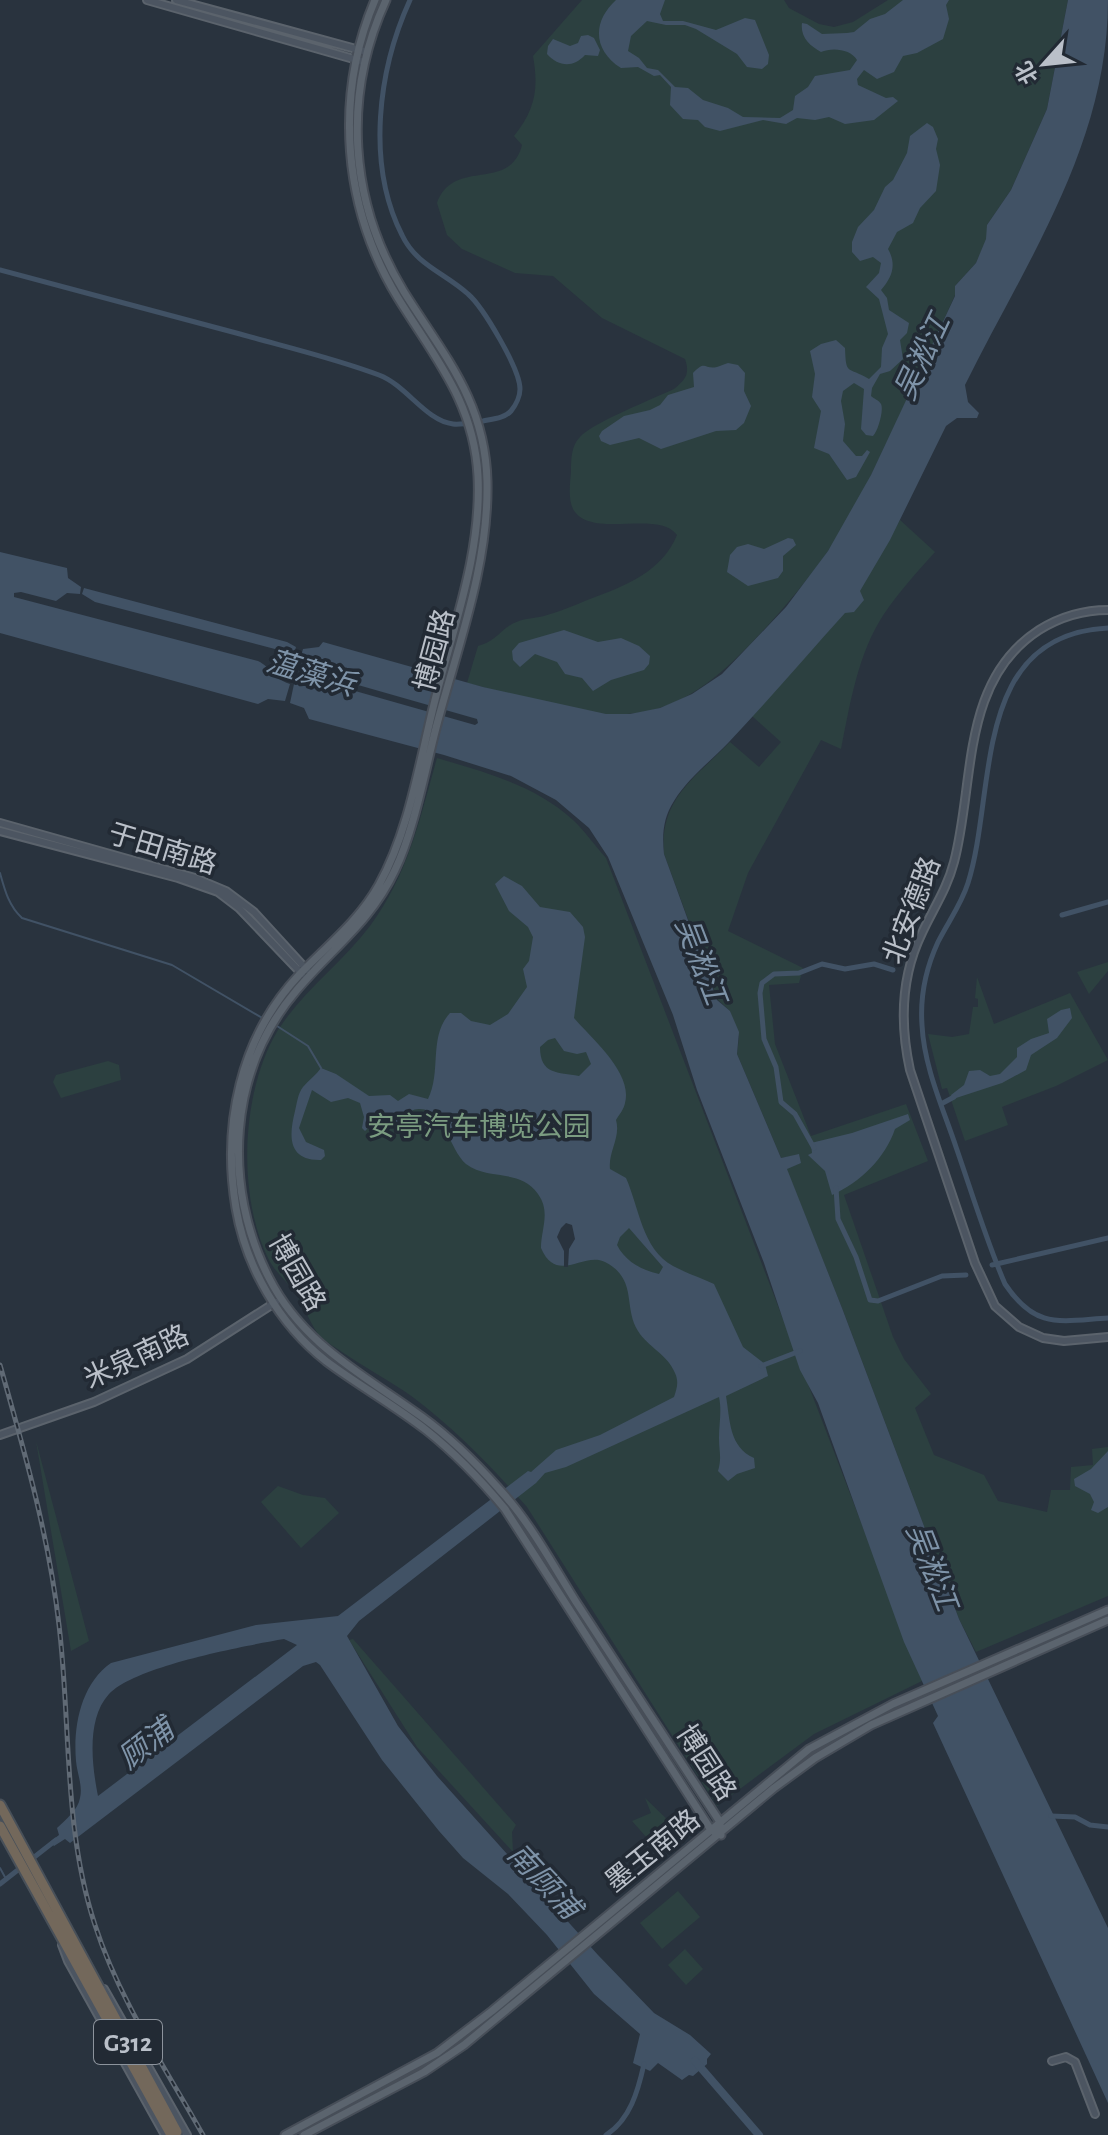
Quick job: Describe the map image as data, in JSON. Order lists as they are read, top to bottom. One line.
{"streets":{"highway":["G312"],"main road":["博园路","墨玉南路"],"street":["于田南路","北安德路","米泉南路"]},"crossings":[["博园路","于田南路"],["博园路","米泉南路"],["博园路","墨玉南路"]],"water":["吴淞江","蕰藻浜","顾浦","南顾浦"],"parks":["安亭汽车博览公园"],"north":"bottom left"}
